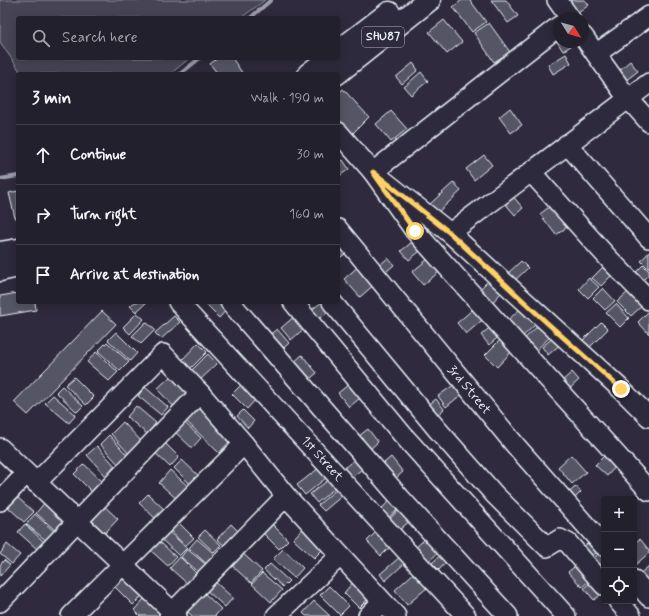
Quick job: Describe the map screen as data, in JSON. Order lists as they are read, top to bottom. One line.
{"streets":{"main road":["SHU87"],"street":["3rd Street","1st Street"]},"north":"bottom right","page":{"search":"Search here","heading":["3 min","Walk · 190 m"],"list":[["Continue","30 m"],["Turn right","160 m"],"Arrive at destination"],"map_buttons":["+","−"]}}
